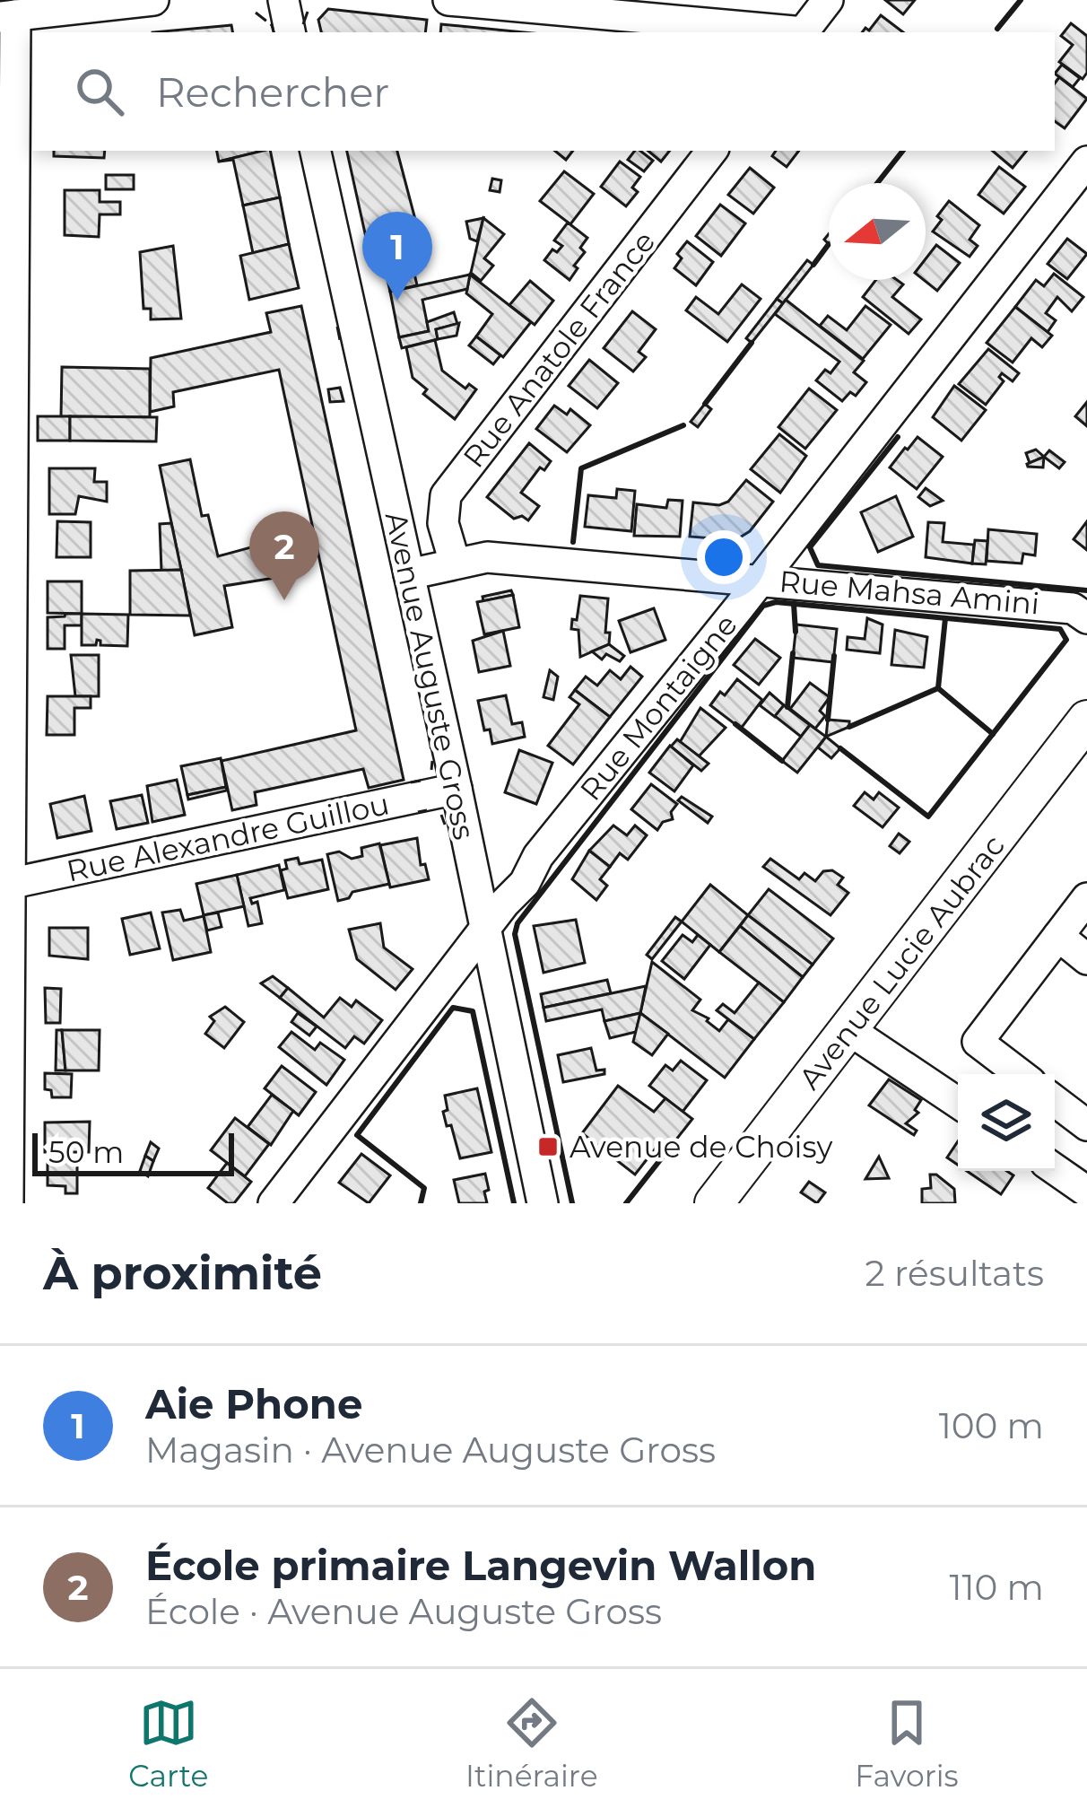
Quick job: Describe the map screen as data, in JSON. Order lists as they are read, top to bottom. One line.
{"streets":{"main road":["Avenue Lucie Aubrac"],"street":["Rue Anatole France","Rue Mahsa Amini","Avenue Auguste Gross","Rue Montaigne","Rue Alexandre Guillou"]},"crossings":[["Rue Anatole France","Rue Mahsa Amini"],["Rue Mahsa Amini","Avenue Auguste Gross"],["Rue Mahsa Amini","Rue Montaigne"],["Avenue Auguste Gross","Rue Montaigne"],["Avenue Auguste Gross","Rue Alexandre Guillou"]],"places":{"transit":["Avenue de Choisy"]},"scale_bar":"50 m","north":"left","page":{"search":"Rechercher","pins":["1","2"],"scale":"50 m","heading":["À proximité","2 résultats"],"list":[{"mark":"1","name":"Aie Phone","note":"Magasin · Avenue Auguste Gross","value":"100 m"},{"mark":"2","name":"École primaire Langevin Wallon","note":"École · Avenue Auguste Gross","value":"110 m"}],"nav":["Carte","Itinéraire","Favoris"]}}
